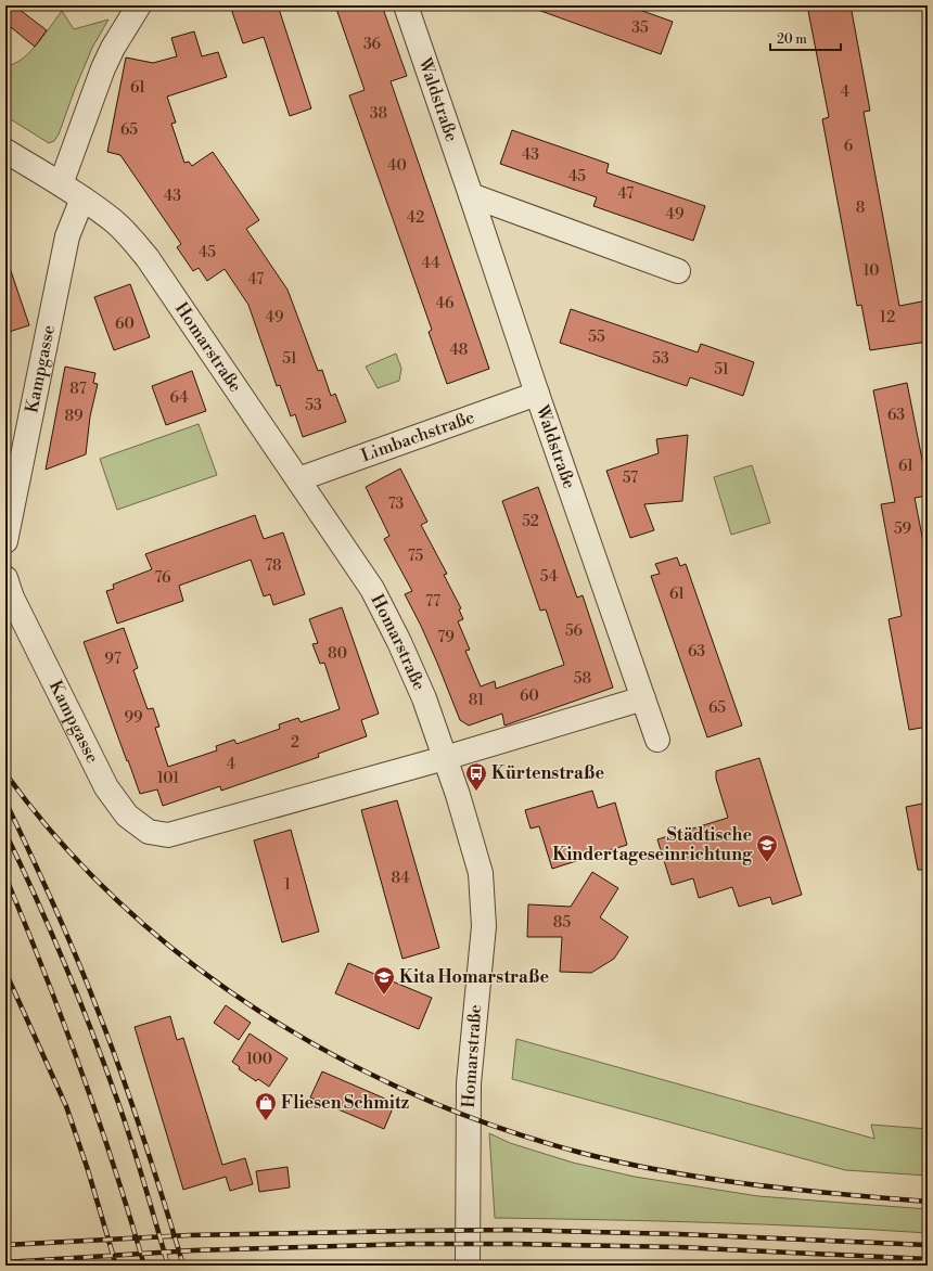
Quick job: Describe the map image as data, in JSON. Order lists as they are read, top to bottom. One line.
{"streets":{"street":["Waldstraße","Homarstraße","Kampgasse","Limbachstraße"]},"crossings":[["Waldstraße","Limbachstraße"],["Homarstraße","Kampgasse"],["Homarstraße","Limbachstraße"]],"places":{"bus stop":["Kürtenstraße"],"school or university":["Städtische Kindertageseinrichtung","Kita Homarstraße"],"shop":["Fliesen Schmitz"]},"house_numbers":["35","36","61","4","38","65","6","43","40","45","47","43","8","49","42","45","44","10","47","46","49","12","60","55","48","51","53","51","87","64","53","63","89","61","57","73","52","59","75","78","54","76","61","77","56","79","63","80","97","58","60","81","65","99","2","4","101","84","1","85","100"],"scale_bar":"20 m"}
